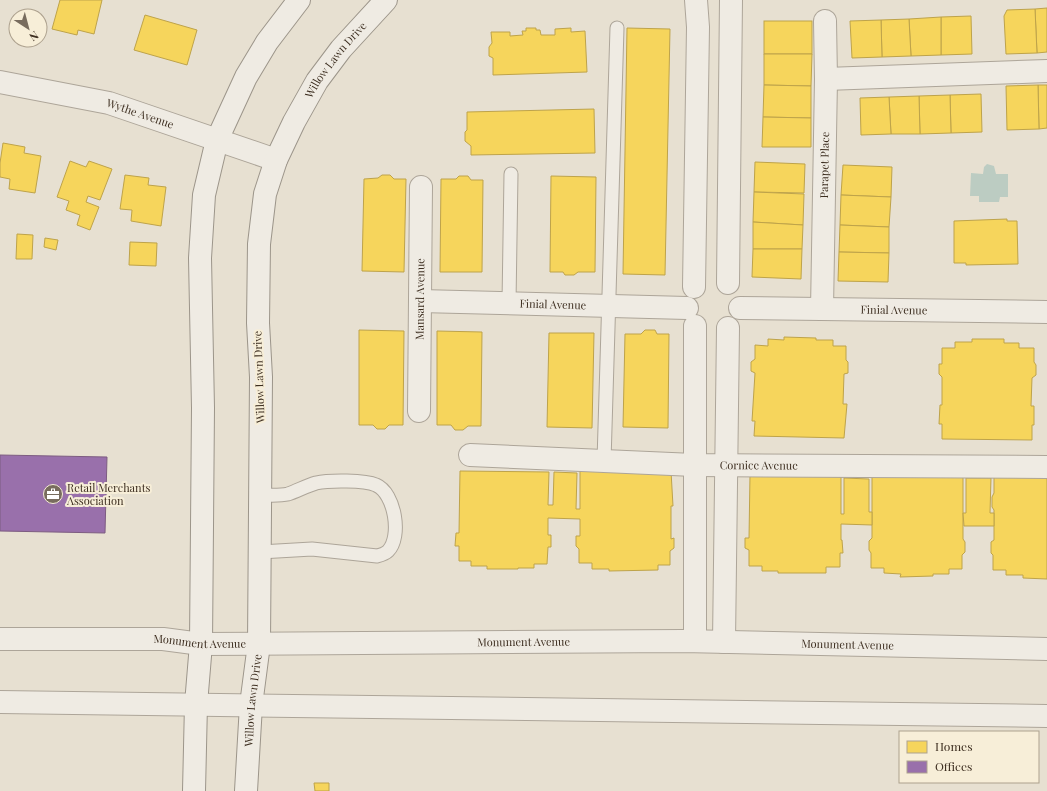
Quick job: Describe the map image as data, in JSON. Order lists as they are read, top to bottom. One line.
{"streets":{"street":["Willow Lawn Drive","Wythe Avenue","Parapet Place","Mansard Avenue","Finial Avenue","Cornice Avenue","Monument Avenue"]},"crossings":[["Willow Lawn Drive","Wythe Avenue"],["Willow Lawn Drive","Monument Avenue"],["Parapet Place","Finial Avenue"],["Mansard Avenue","Finial Avenue"]],"places":{"office":["Retail Merchants Association"]},"legend":["Homes","Offices"],"north":"bottom right"}
